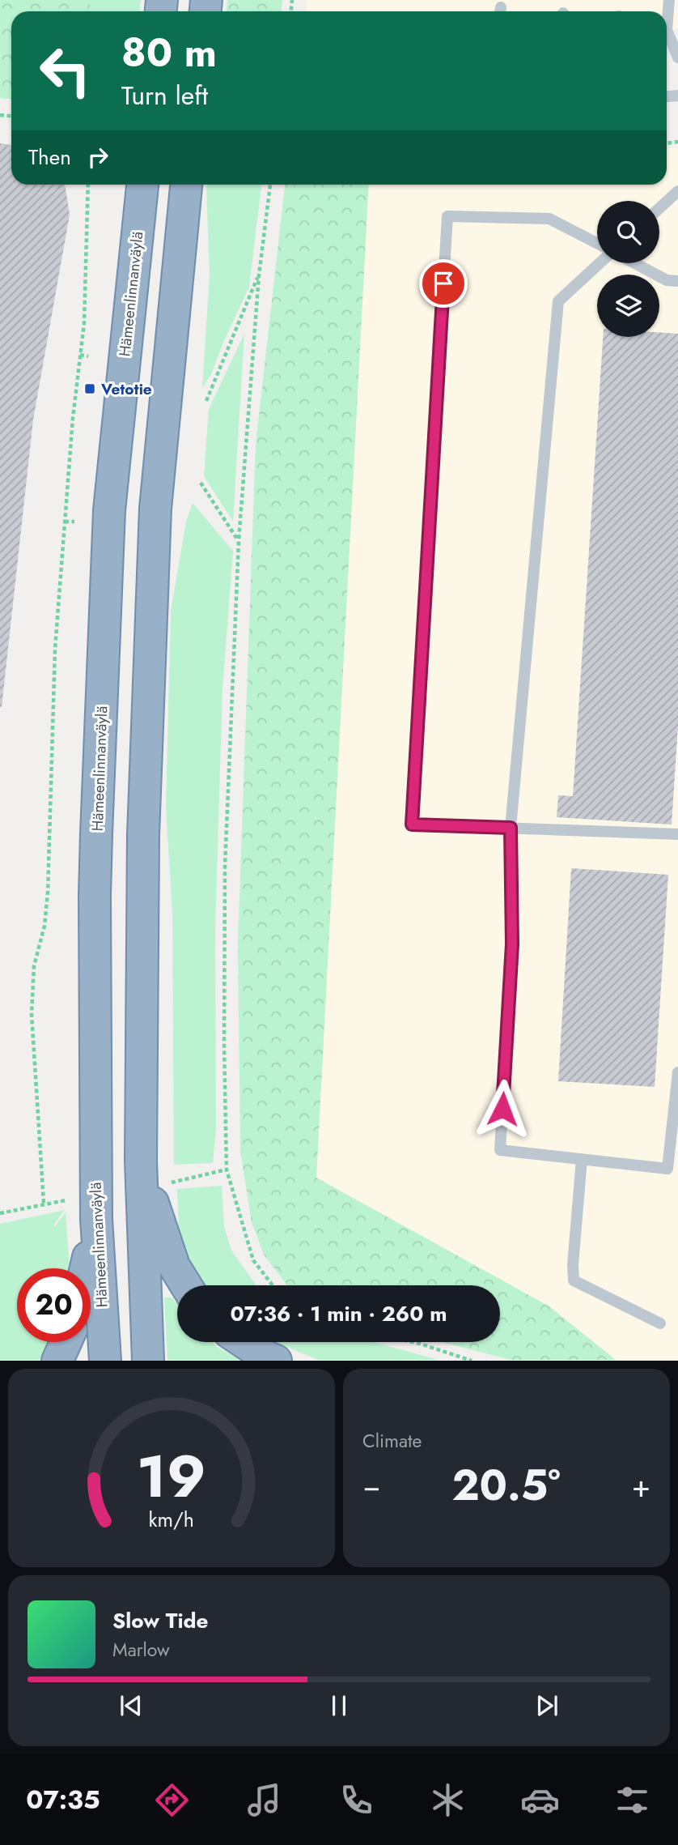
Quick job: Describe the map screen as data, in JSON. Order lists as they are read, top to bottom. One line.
{"streets":{"highway":["Hämeenlinnanväylä"]},"places":{"transit":["Vetotie"]},"page":{"turn":["80 m","Turn left"],"then":"Then","limit":"20","trip":"07:36 · 1 min · 260 m","tile":"Climate","heat":["−","20.5°","+"],"song":["Slow Tide","Marlow"],"tabs":"07:35","gauge":["19","km/h"]}}
